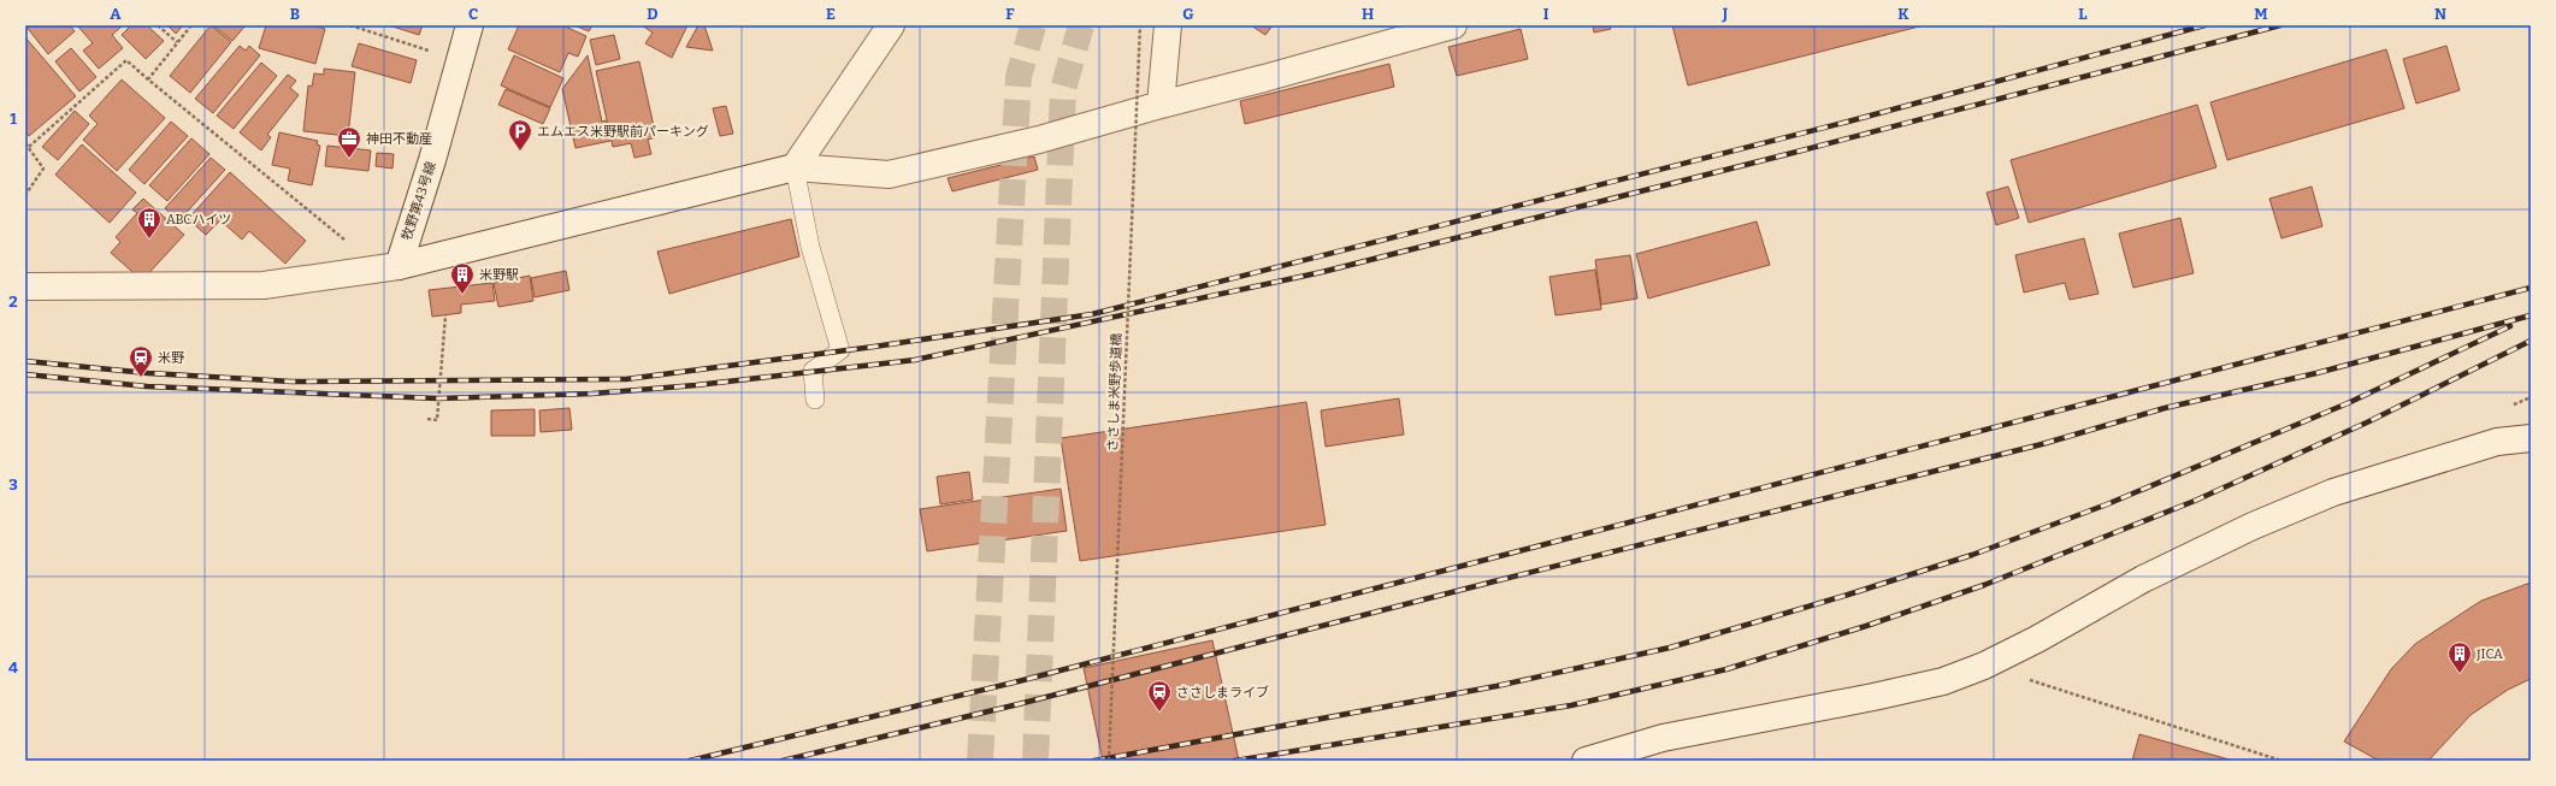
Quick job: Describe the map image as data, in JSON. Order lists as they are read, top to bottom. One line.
{"streets":{"street":["牧野第43号線"],"path":["ささしま米野歩道橋"]},"places":{"parking":["エムエス米野駅前パーキング"],"office":["神田不動産"],"building":["ABCハイツ","米野駅","JICA"],"station":["米野","ささしまライブ"]},"grid":{"columns":["A","B","C","D","E","F","G","H","I","J","K","L","M","N"],"rows":["1","2","3","4"]}}
